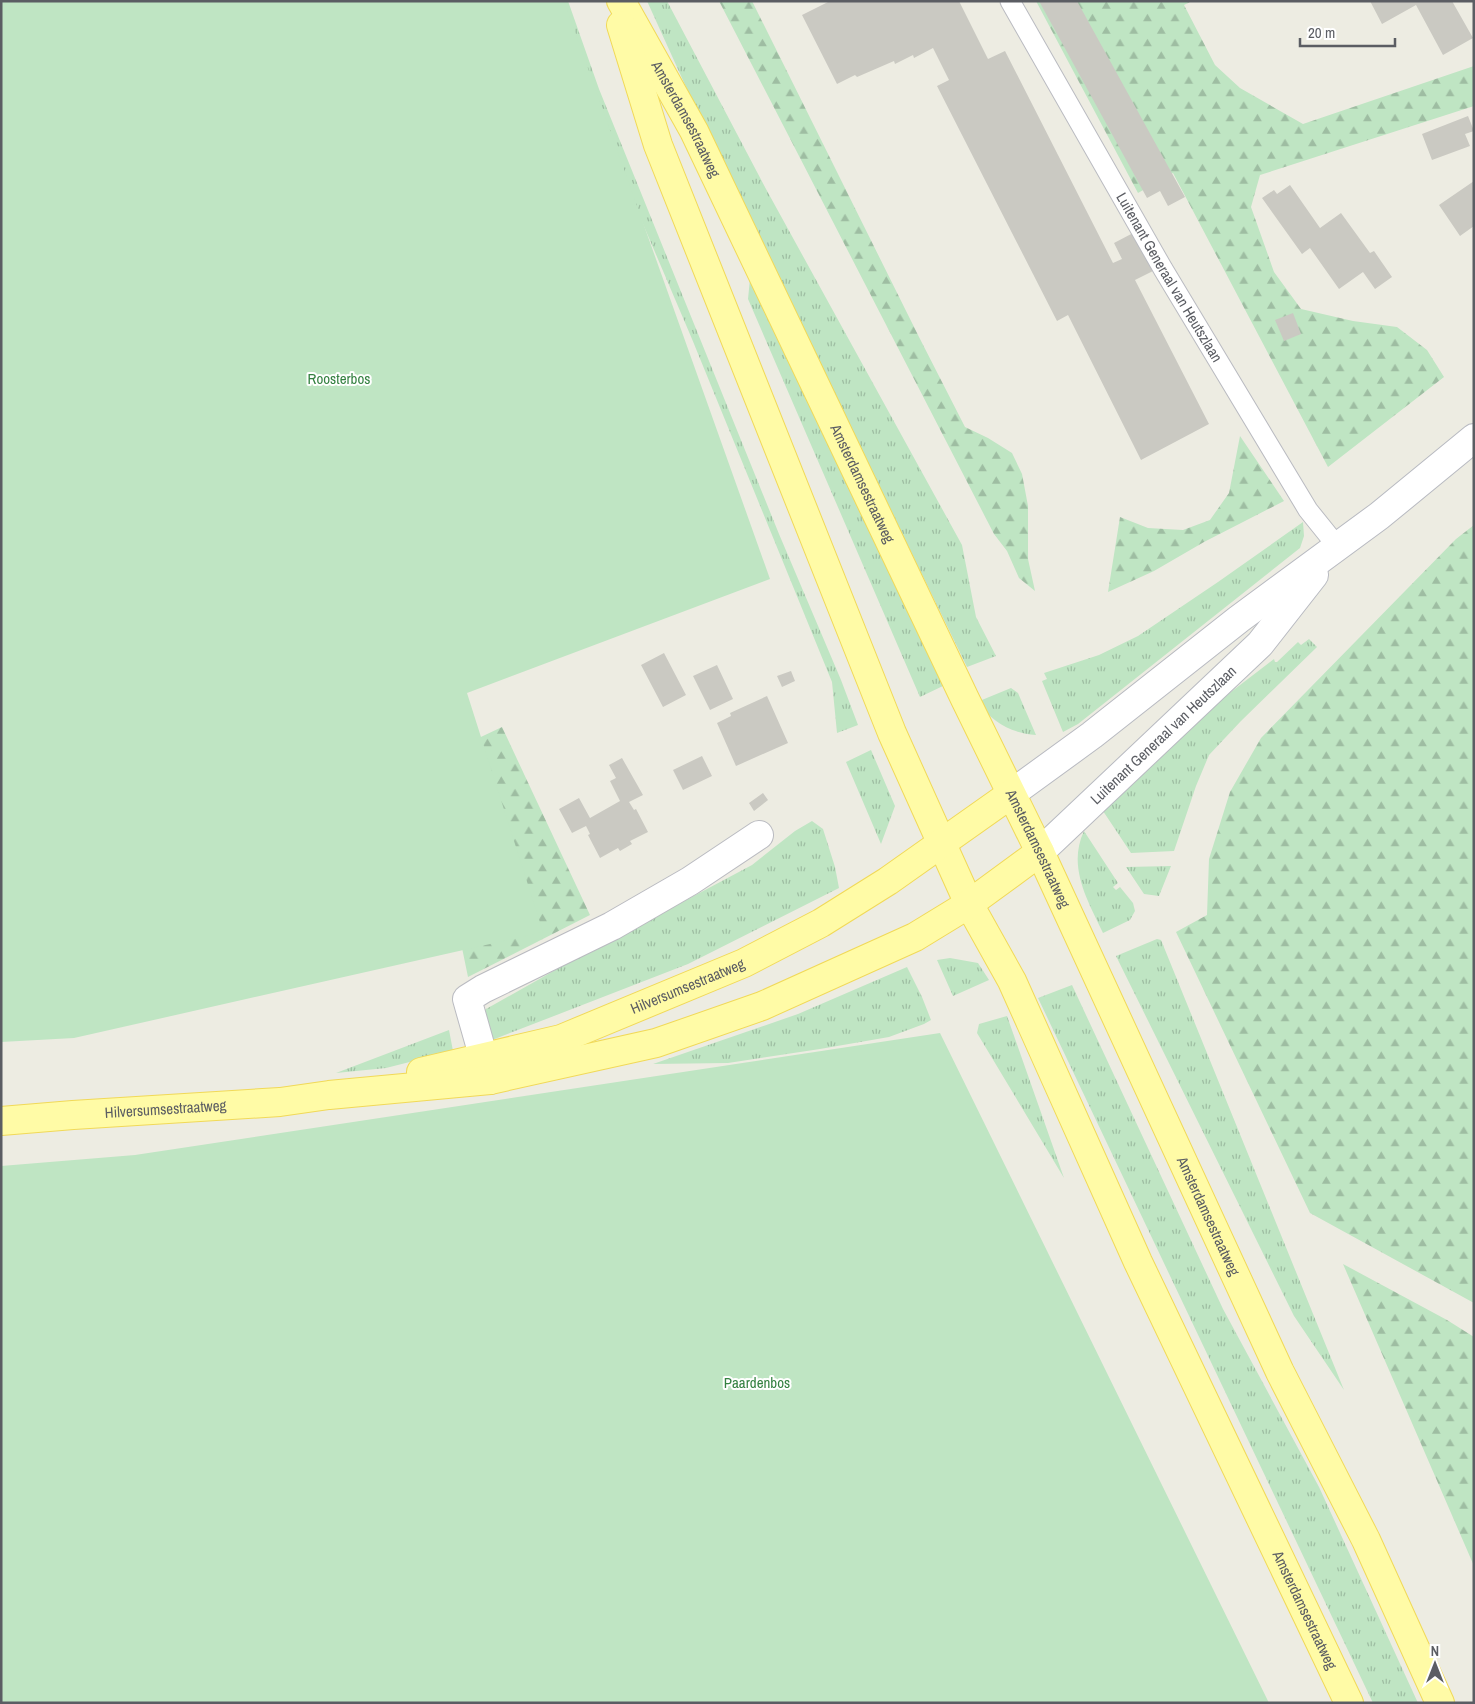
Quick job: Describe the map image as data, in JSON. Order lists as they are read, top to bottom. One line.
{"streets":{"main road":["Amsterdamsestraatweg","Luitenant Generaal van Heutszlaan","Hilversumsestraatweg"]},"crossings":[["Amsterdamsestraatweg","Luitenant Generaal van Heutszlaan"],["Amsterdamsestraatweg","Hilversumsestraatweg"],["Luitenant Generaal van Heutszlaan","Hilversumsestraatweg"]],"parks":["Roosterbos","Paardenbos"],"scale_bar":"20 m","north":"top"}
